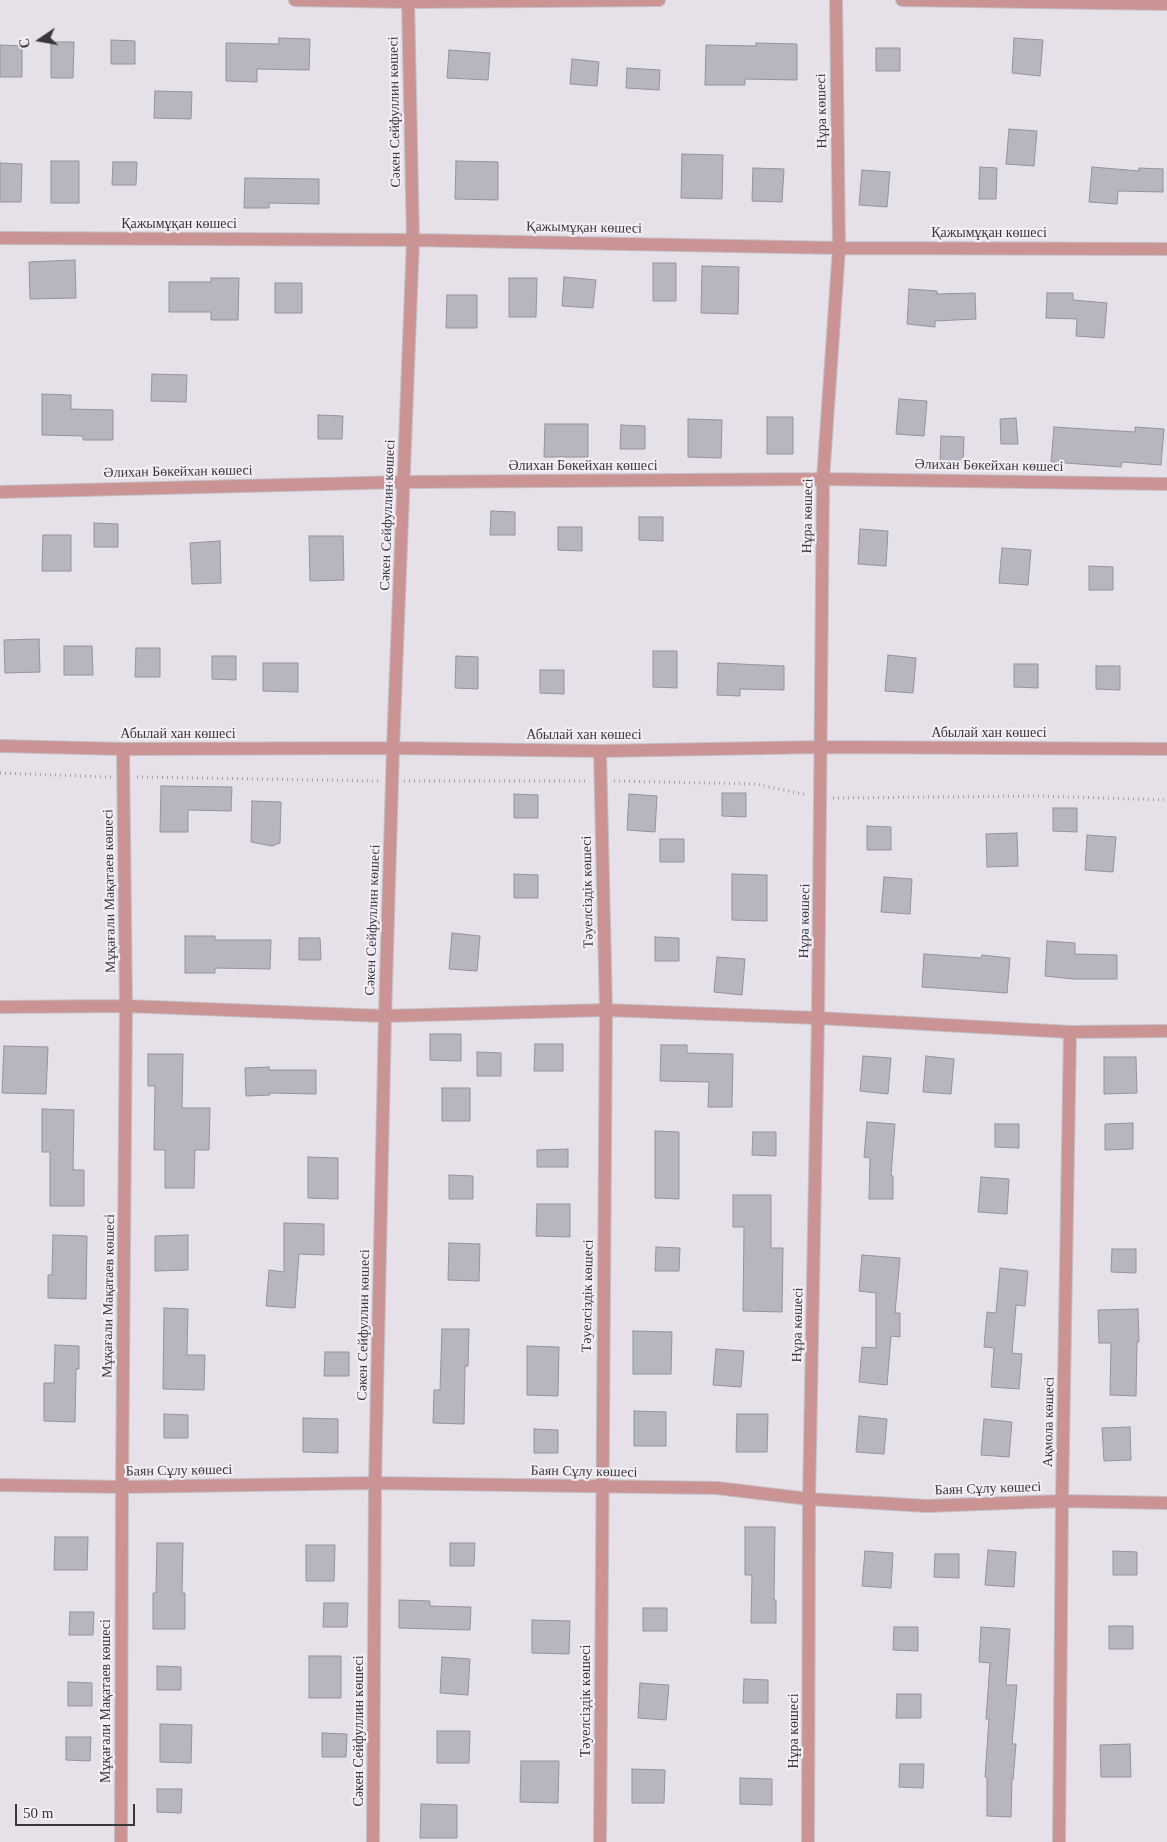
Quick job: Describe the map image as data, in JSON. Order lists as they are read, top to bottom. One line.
{"streets":{"street":["Нұра көшесі","Сәкен Сейфуллин көшесі","Қажымұқан көшесі","Әлихан Бөкейхан көшесі","Абылай хан көшесі","Мұқағали Мақатаев көшесі","Тәуелсіздік көшесі","Ақмола көшесі","Баян Сұлу көшесі"]},"crossings":[["Нұра көшесі","Қажымұқан көшесі"],["Нұра көшесі","Әлихан Бөкейхан көшесі"],["Нұра көшесі","Абылай хан көшесі"],["Нұра көшесі","Баян Сұлу көшесі"],["Сәкен Сейфуллин көшесі","Қажымұқан көшесі"],["Сәкен Сейфуллин көшесі","Әлихан Бөкейхан көшесі"],["Сәкен Сейфуллин көшесі","Абылай хан көшесі"],["Сәкен Сейфуллин көшесі","Баян Сұлу көшесі"],["Абылай хан көшесі","Мұқағали Мақатаев көшесі"],["Абылай хан көшесі","Тәуелсіздік көшесі"],["Мұқағали Мақатаев көшесі","Баян Сұлу көшесі"],["Тәуелсіздік көшесі","Баян Сұлу көшесі"],["Ақмола көшесі","Баян Сұлу көшесі"]],"scale_bar":"50 m","north":"left"}
